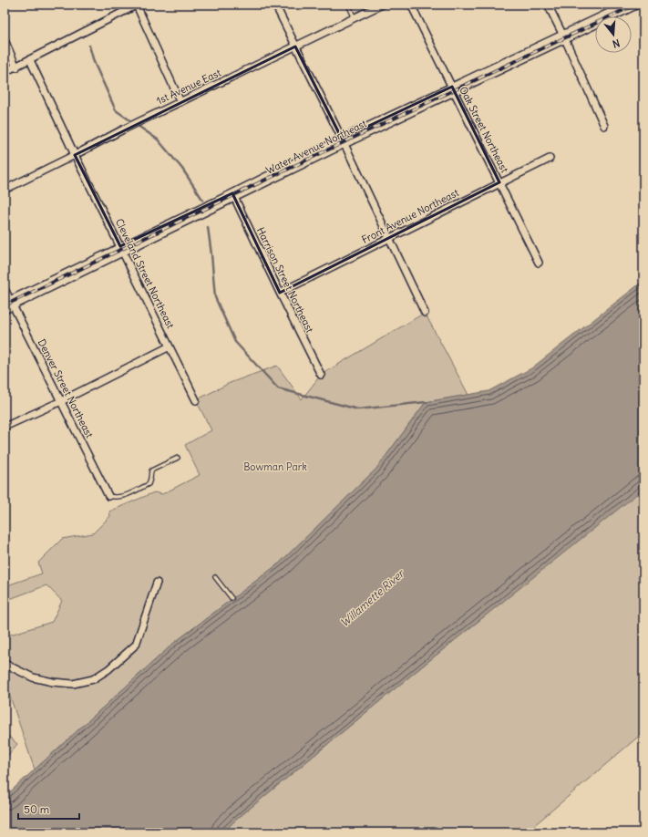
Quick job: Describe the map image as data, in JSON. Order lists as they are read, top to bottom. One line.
{"streets":{"street":["1st Avenue East","Oak Street Northeast","Water Avenue Northeast","Front Avenue Northeast","Cleveland Street Northeast","Harrison Street Northeast","Denver Street Northeast"]},"crossings":[["1st Avenue East","Cleveland Street Northeast"],["Oak Street Northeast","Water Avenue Northeast"],["Oak Street Northeast","Front Avenue Northeast"],["Water Avenue Northeast","Cleveland Street Northeast"],["Water Avenue Northeast","Harrison Street Northeast"],["Water Avenue Northeast","Denver Street Northeast"],["Front Avenue Northeast","Harrison Street Northeast"]],"water":["Willamette River"],"parks":["Bowman Park"],"scale_bar":"50 m","north":"bottom"}
